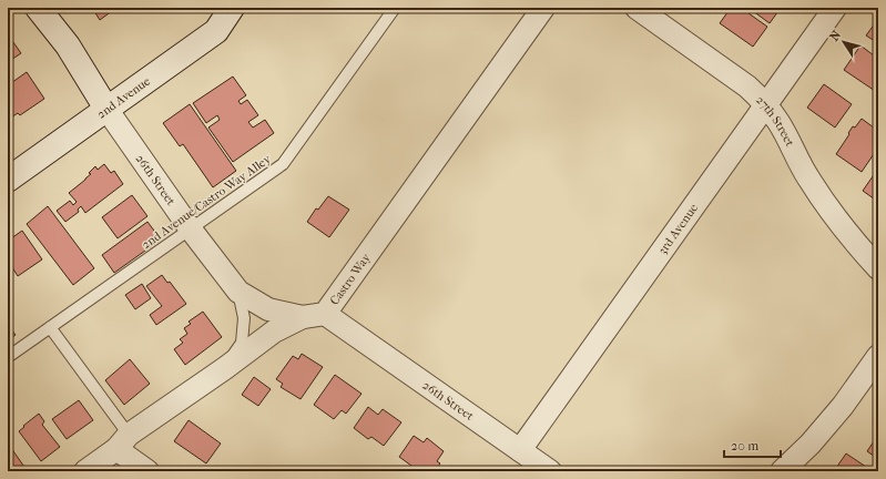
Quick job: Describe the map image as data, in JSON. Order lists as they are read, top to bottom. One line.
{"streets":{"street":["2nd Avenue","27th Street","26th Street","3rd Avenue","Castro Way"],"lane":["2nd Avenue/Castro Way Alley"]},"crossings":[["2nd Avenue","26th Street"],["27th Street","3rd Avenue"],["26th Street","2nd Avenue/Castro Way Alley"],["26th Street","3rd Avenue"],["26th Street","Castro Way"]],"scale_bar":"20 m","north":"top left"}
